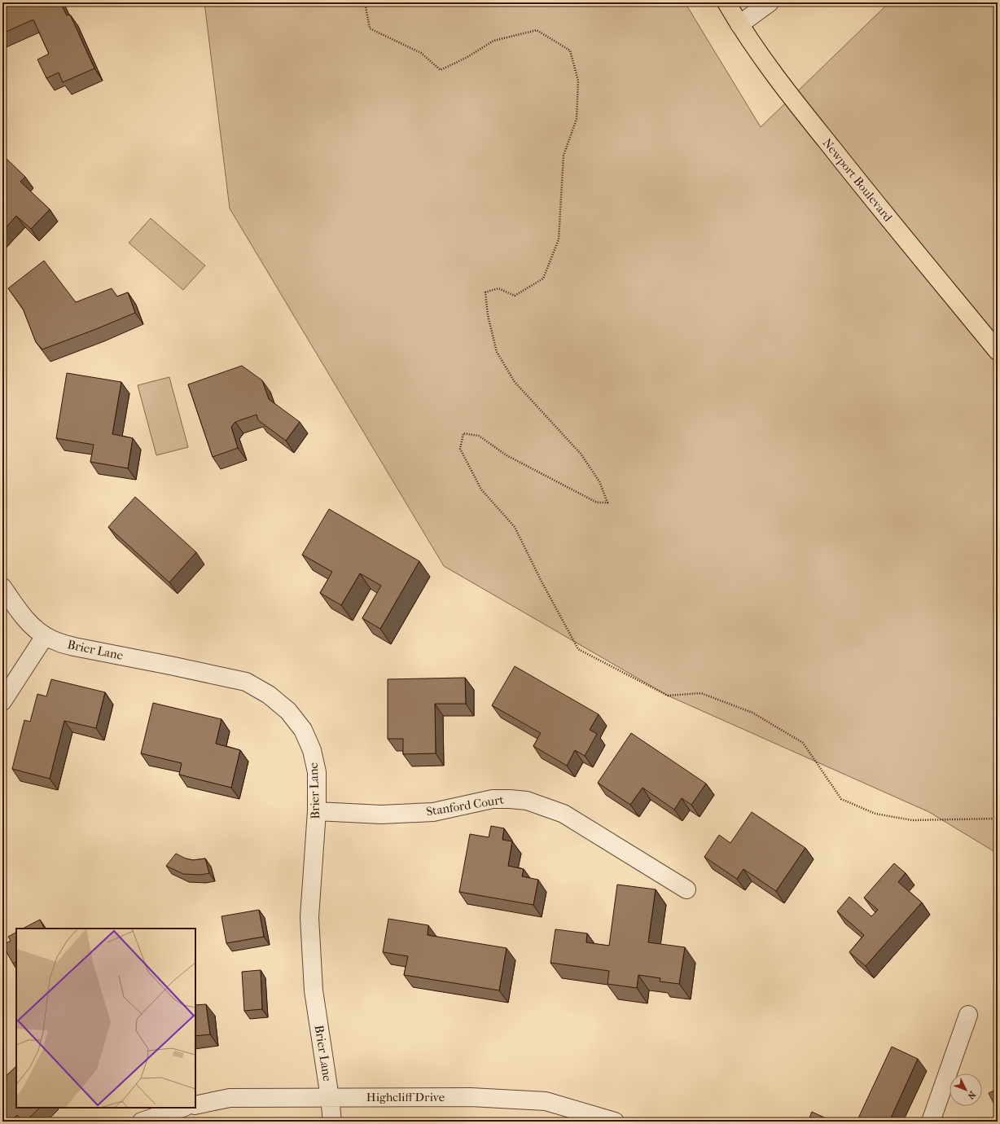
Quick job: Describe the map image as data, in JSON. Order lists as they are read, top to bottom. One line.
{"streets":{"main road":["Newport Boulevard"],"street":["Brier Lane","Stanford Court","Highcliff Drive"]},"crossings":[["Brier Lane","Stanford Court"],["Brier Lane","Highcliff Drive"]],"north":"bottom right"}
